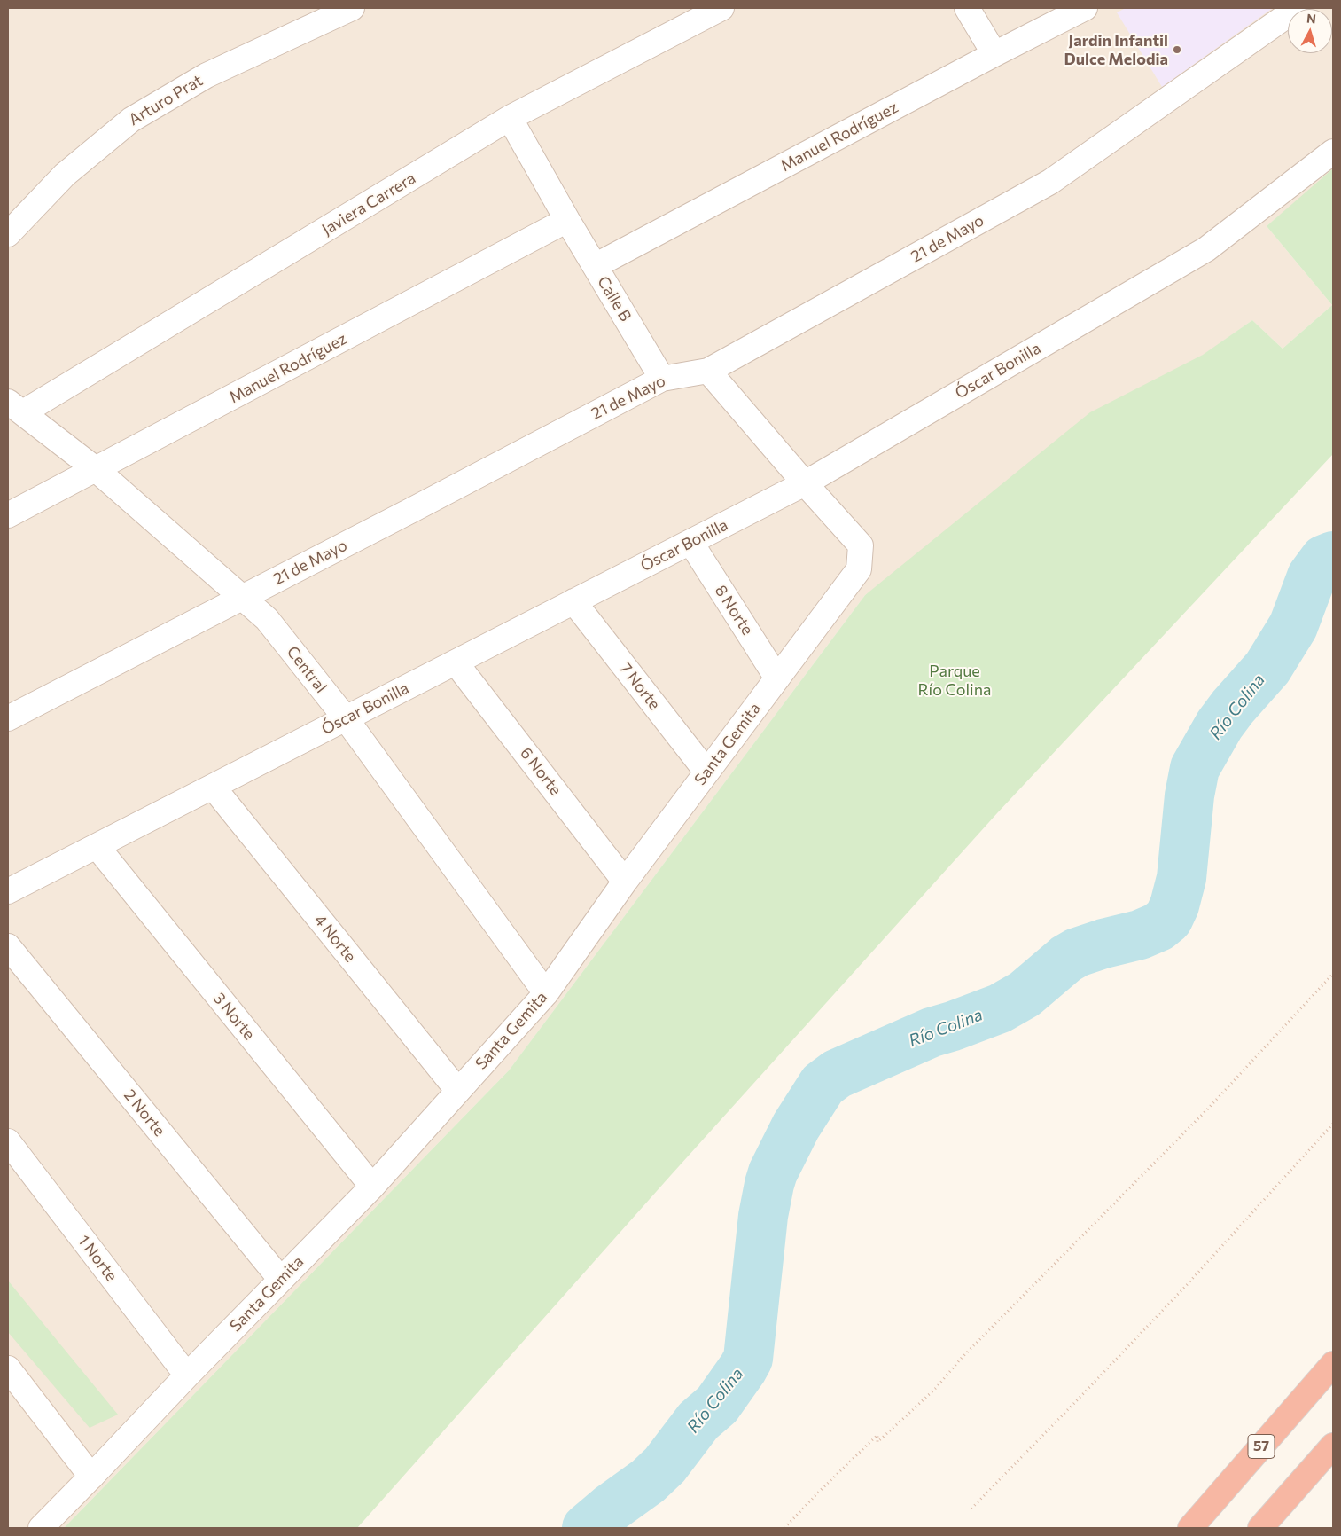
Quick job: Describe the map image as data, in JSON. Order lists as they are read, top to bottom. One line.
{"streets":{"highway":["57"],"street":["Arturo Prat","Manuel Rodríguez","Javiera Carrera","21 de Mayo","Calle B","Óscar Bonilla","8 Norte","Central","7 Norte","Santa Gemita","6 Norte","4 Norte","3 Norte","2 Norte","1 Norte"]},"crossings":[["Manuel Rodríguez","Calle B"],["Manuel Rodríguez","Central"],["Javiera Carrera","Calle B"],["Javiera Carrera","Central"],["21 de Mayo","Calle B"],["21 de Mayo","Central"],["21 de Mayo","Santa Gemita"],["Óscar Bonilla","8 Norte"],["Óscar Bonilla","Central"],["Óscar Bonilla","7 Norte"],["Óscar Bonilla","Santa Gemita"],["Óscar Bonilla","6 Norte"],["Óscar Bonilla","4 Norte"],["Óscar Bonilla","3 Norte"],["8 Norte","Santa Gemita"],["Central","Santa Gemita"],["7 Norte","Santa Gemita"],["Santa Gemita","6 Norte"],["Santa Gemita","4 Norte"],["Santa Gemita","3 Norte"],["Santa Gemita","2 Norte"],["Santa Gemita","1 Norte"]],"water":["Río Colina"],"parks":["Parque Río Colina"],"places":["Jardin Infantil Dulce Melodia"],"north":"top"}
